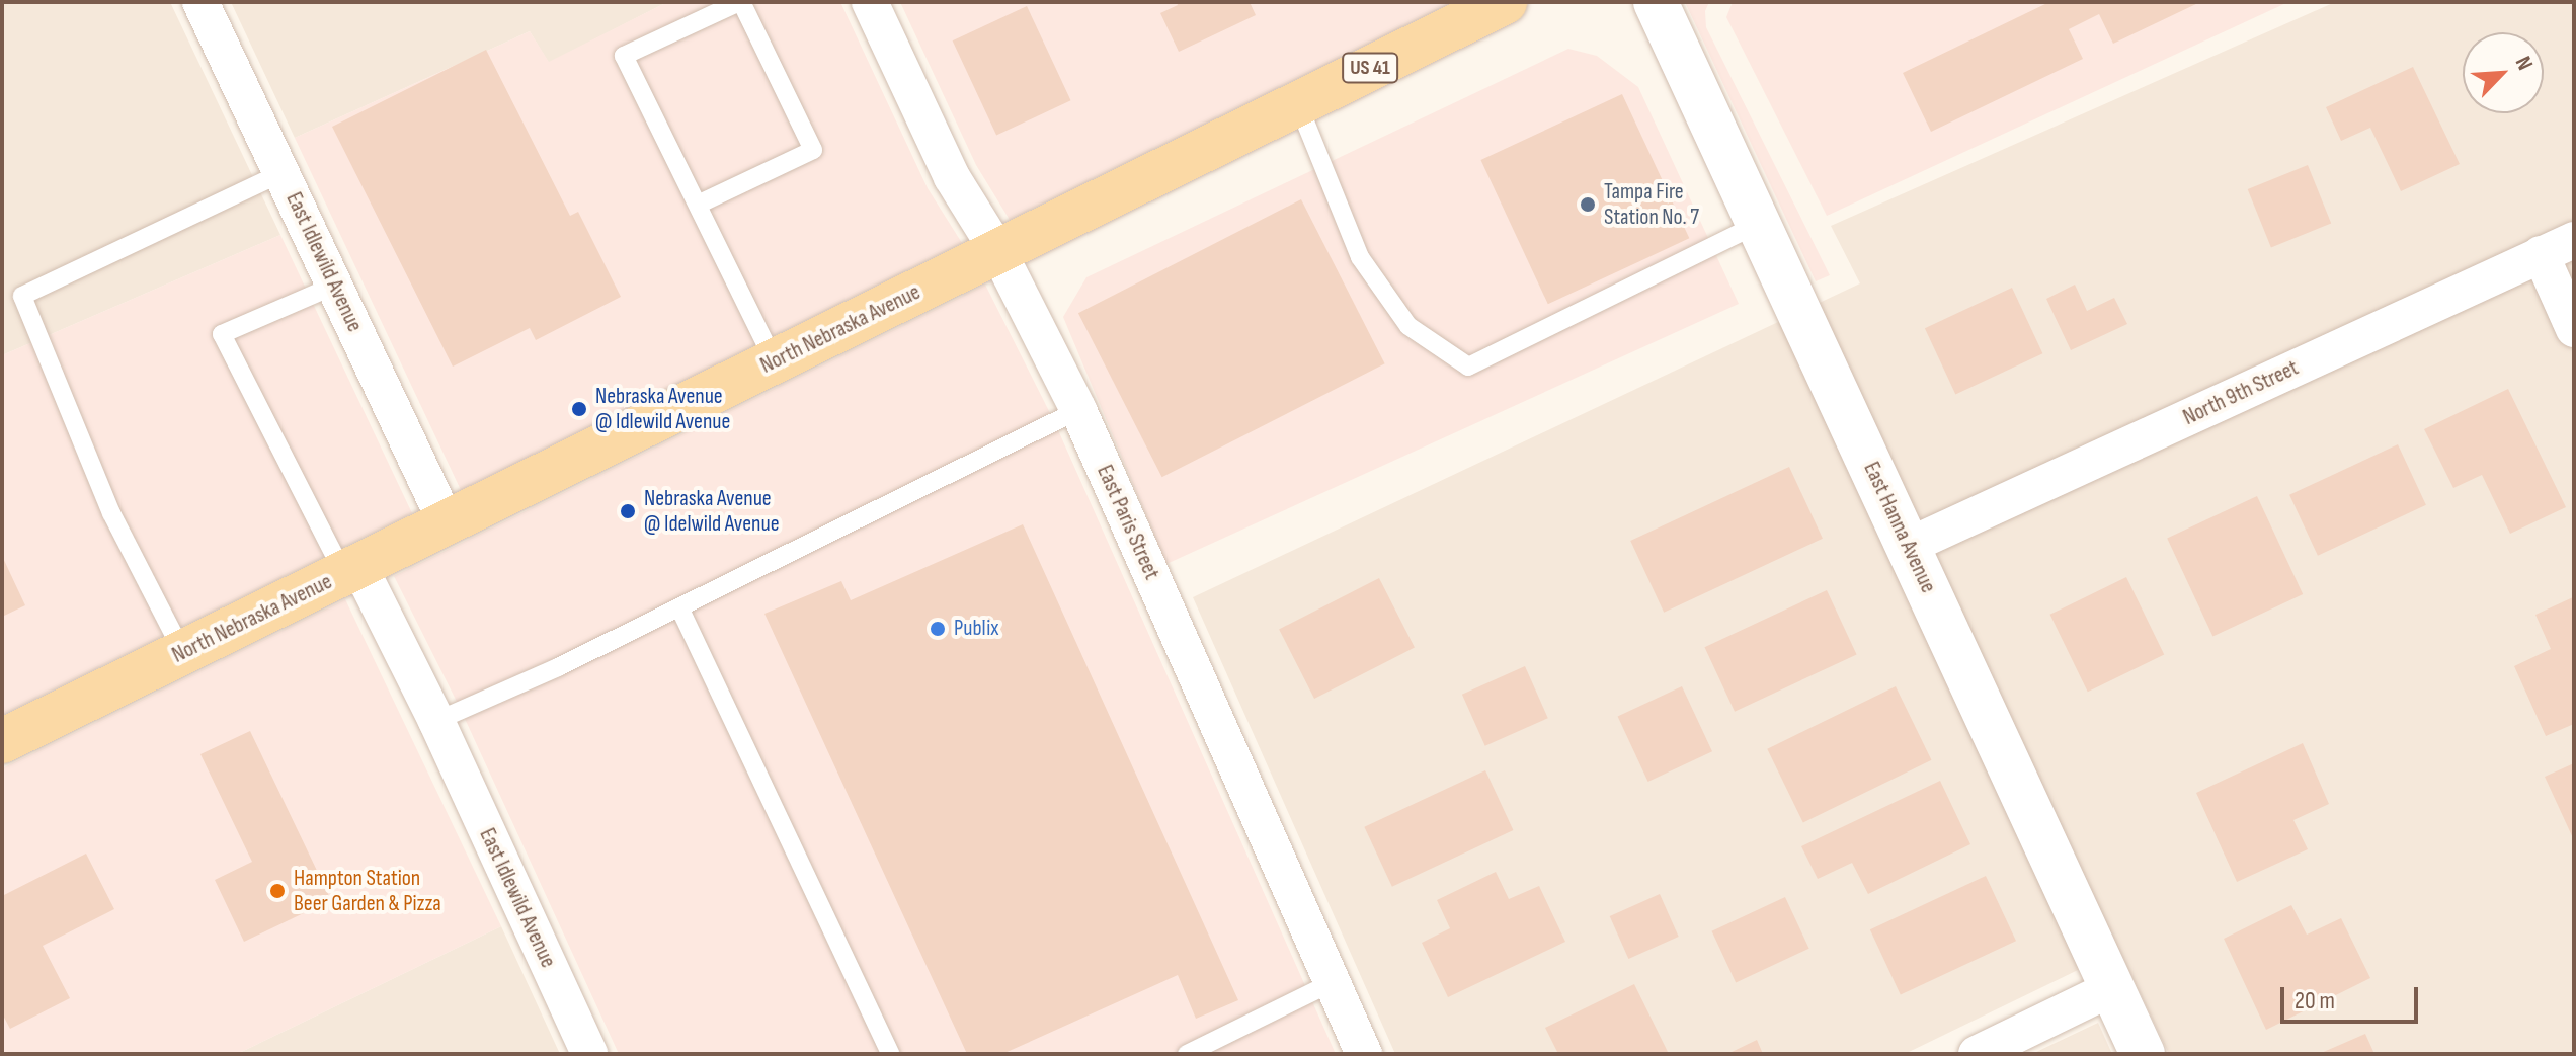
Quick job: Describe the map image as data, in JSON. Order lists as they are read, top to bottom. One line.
{"streets":{"main road":["US 41","North Nebraska Avenue"],"street":["East Idlewild Avenue","North 9th Street","East Paris Street","East Hanna Avenue"]},"crossings":[["East Idlewild Avenue","North Nebraska Avenue"],["North Nebraska Avenue","East Paris Street"],["North 9th Street","East Hanna Avenue"]],"places":["Tampa Fire Station No. 7","Nebraska Avenue @ Idlewild Avenue","Nebraska Avenue @ Idelwild Avenue","Publix","Hampton Station Beer Garden & Pizza"],"scale_bar":"20 m","north":"top right"}
